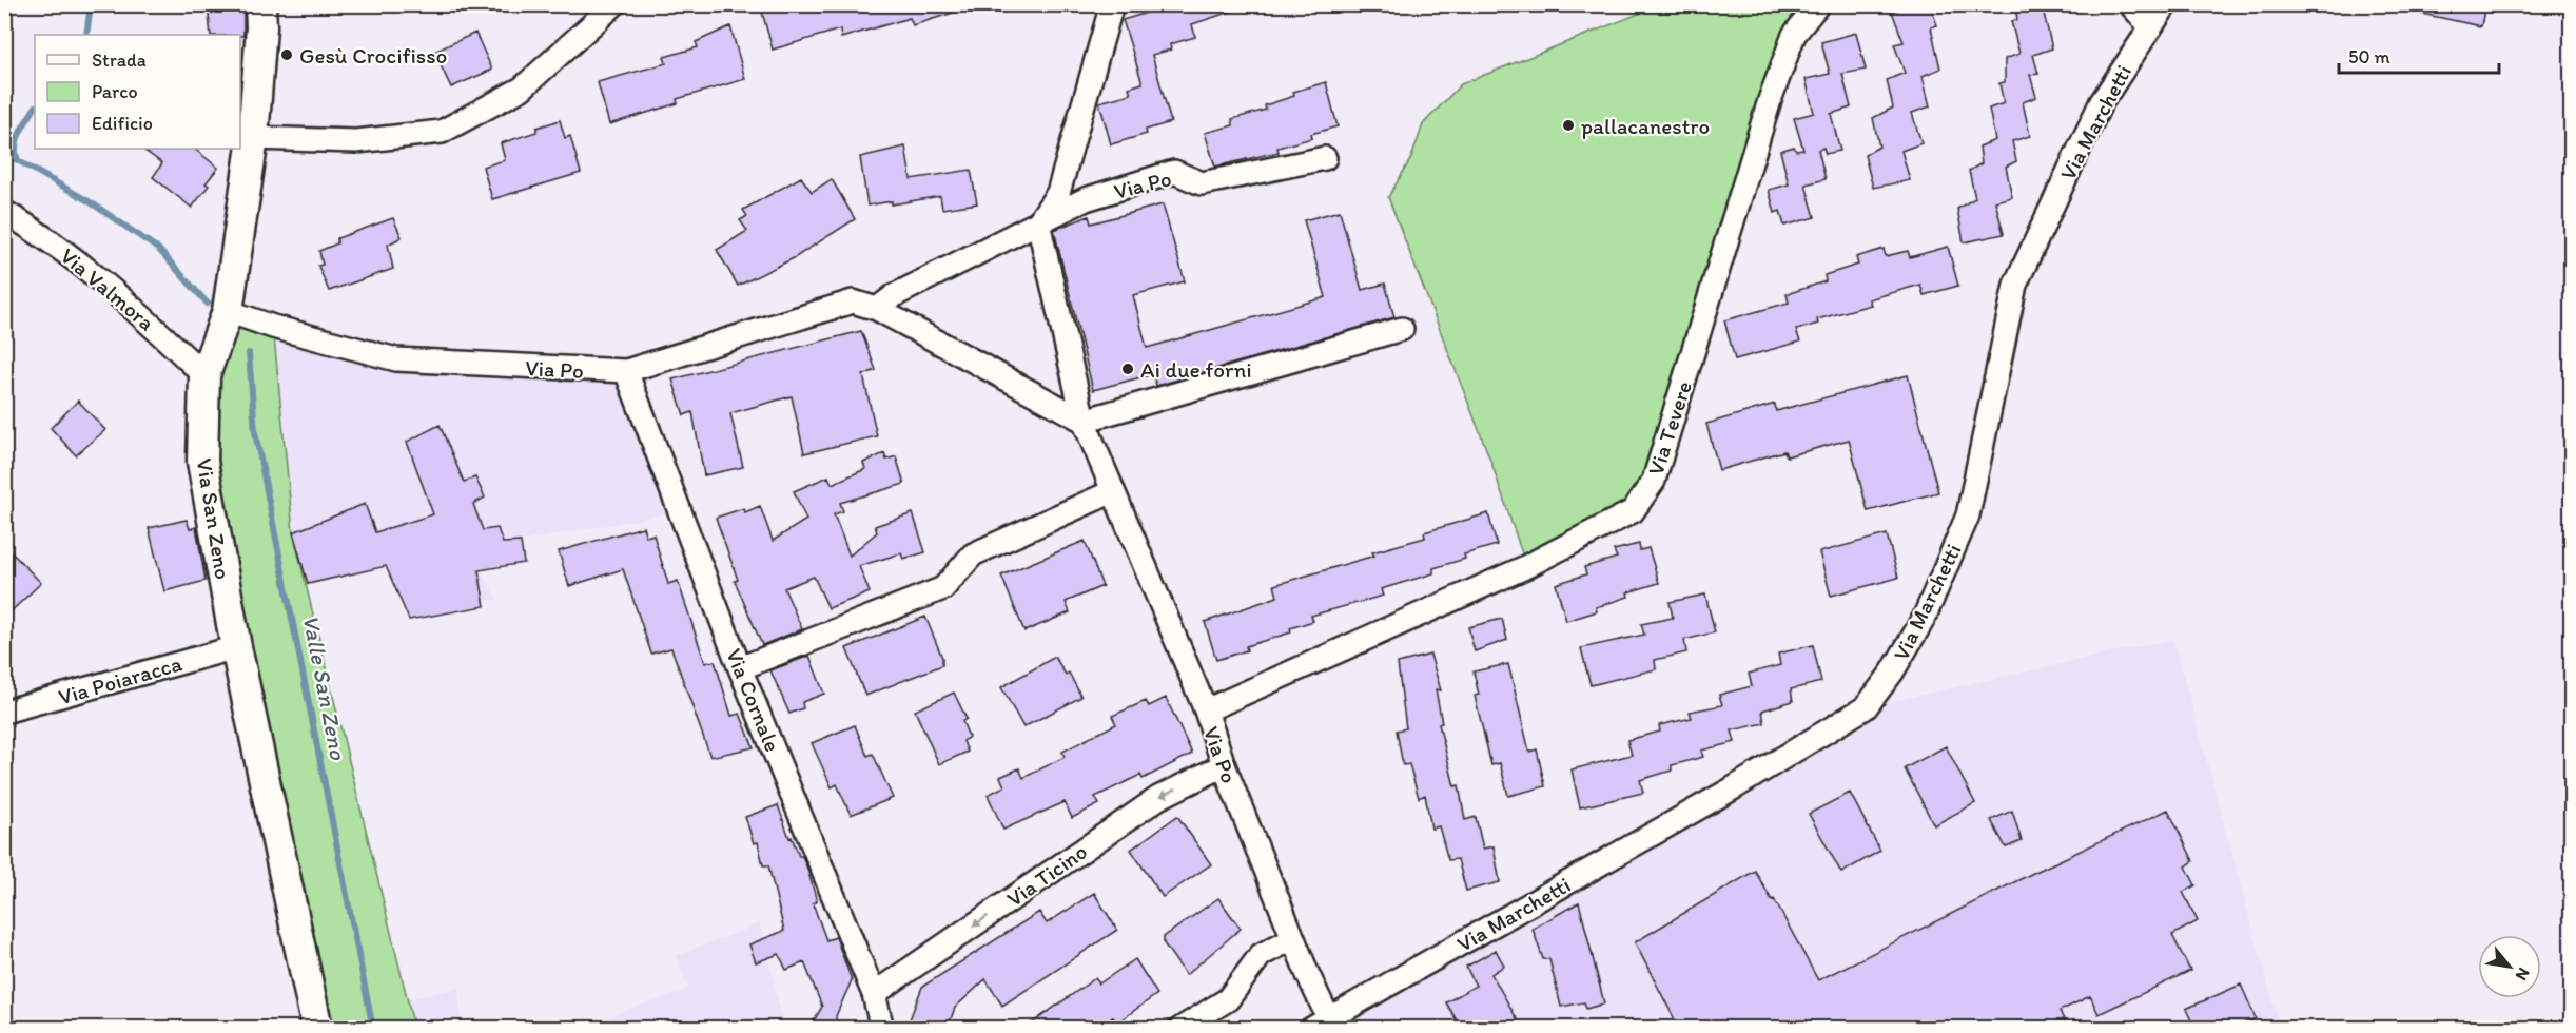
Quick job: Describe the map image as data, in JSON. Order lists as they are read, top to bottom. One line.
{"streets":{"street":["Via Marchetti","Via Po","Via Valmora","Via Tevere","Via San Zeno","Via Poiaracca","Via Cornale","Via Ticino"]},"crossings":[["Via Marchetti","Via Po"],["Via Po","Via Tevere"],["Via Po","Via San Zeno"],["Via Po","Via Cornale"],["Via Po","Via Ticino"],["Via Valmora","Via San Zeno"],["Via San Zeno","Via Poiaracca"],["Via Cornale","Via Ticino"]],"one_way":["Via Ticino"],"water":["Valle San Zeno"],"places":["Gesù Crocifisso","pallacanestro","Ai due forni"],"legend":["Strada","Parco","Edificio"],"scale_bar":"50 m","north":"bottom right"}
